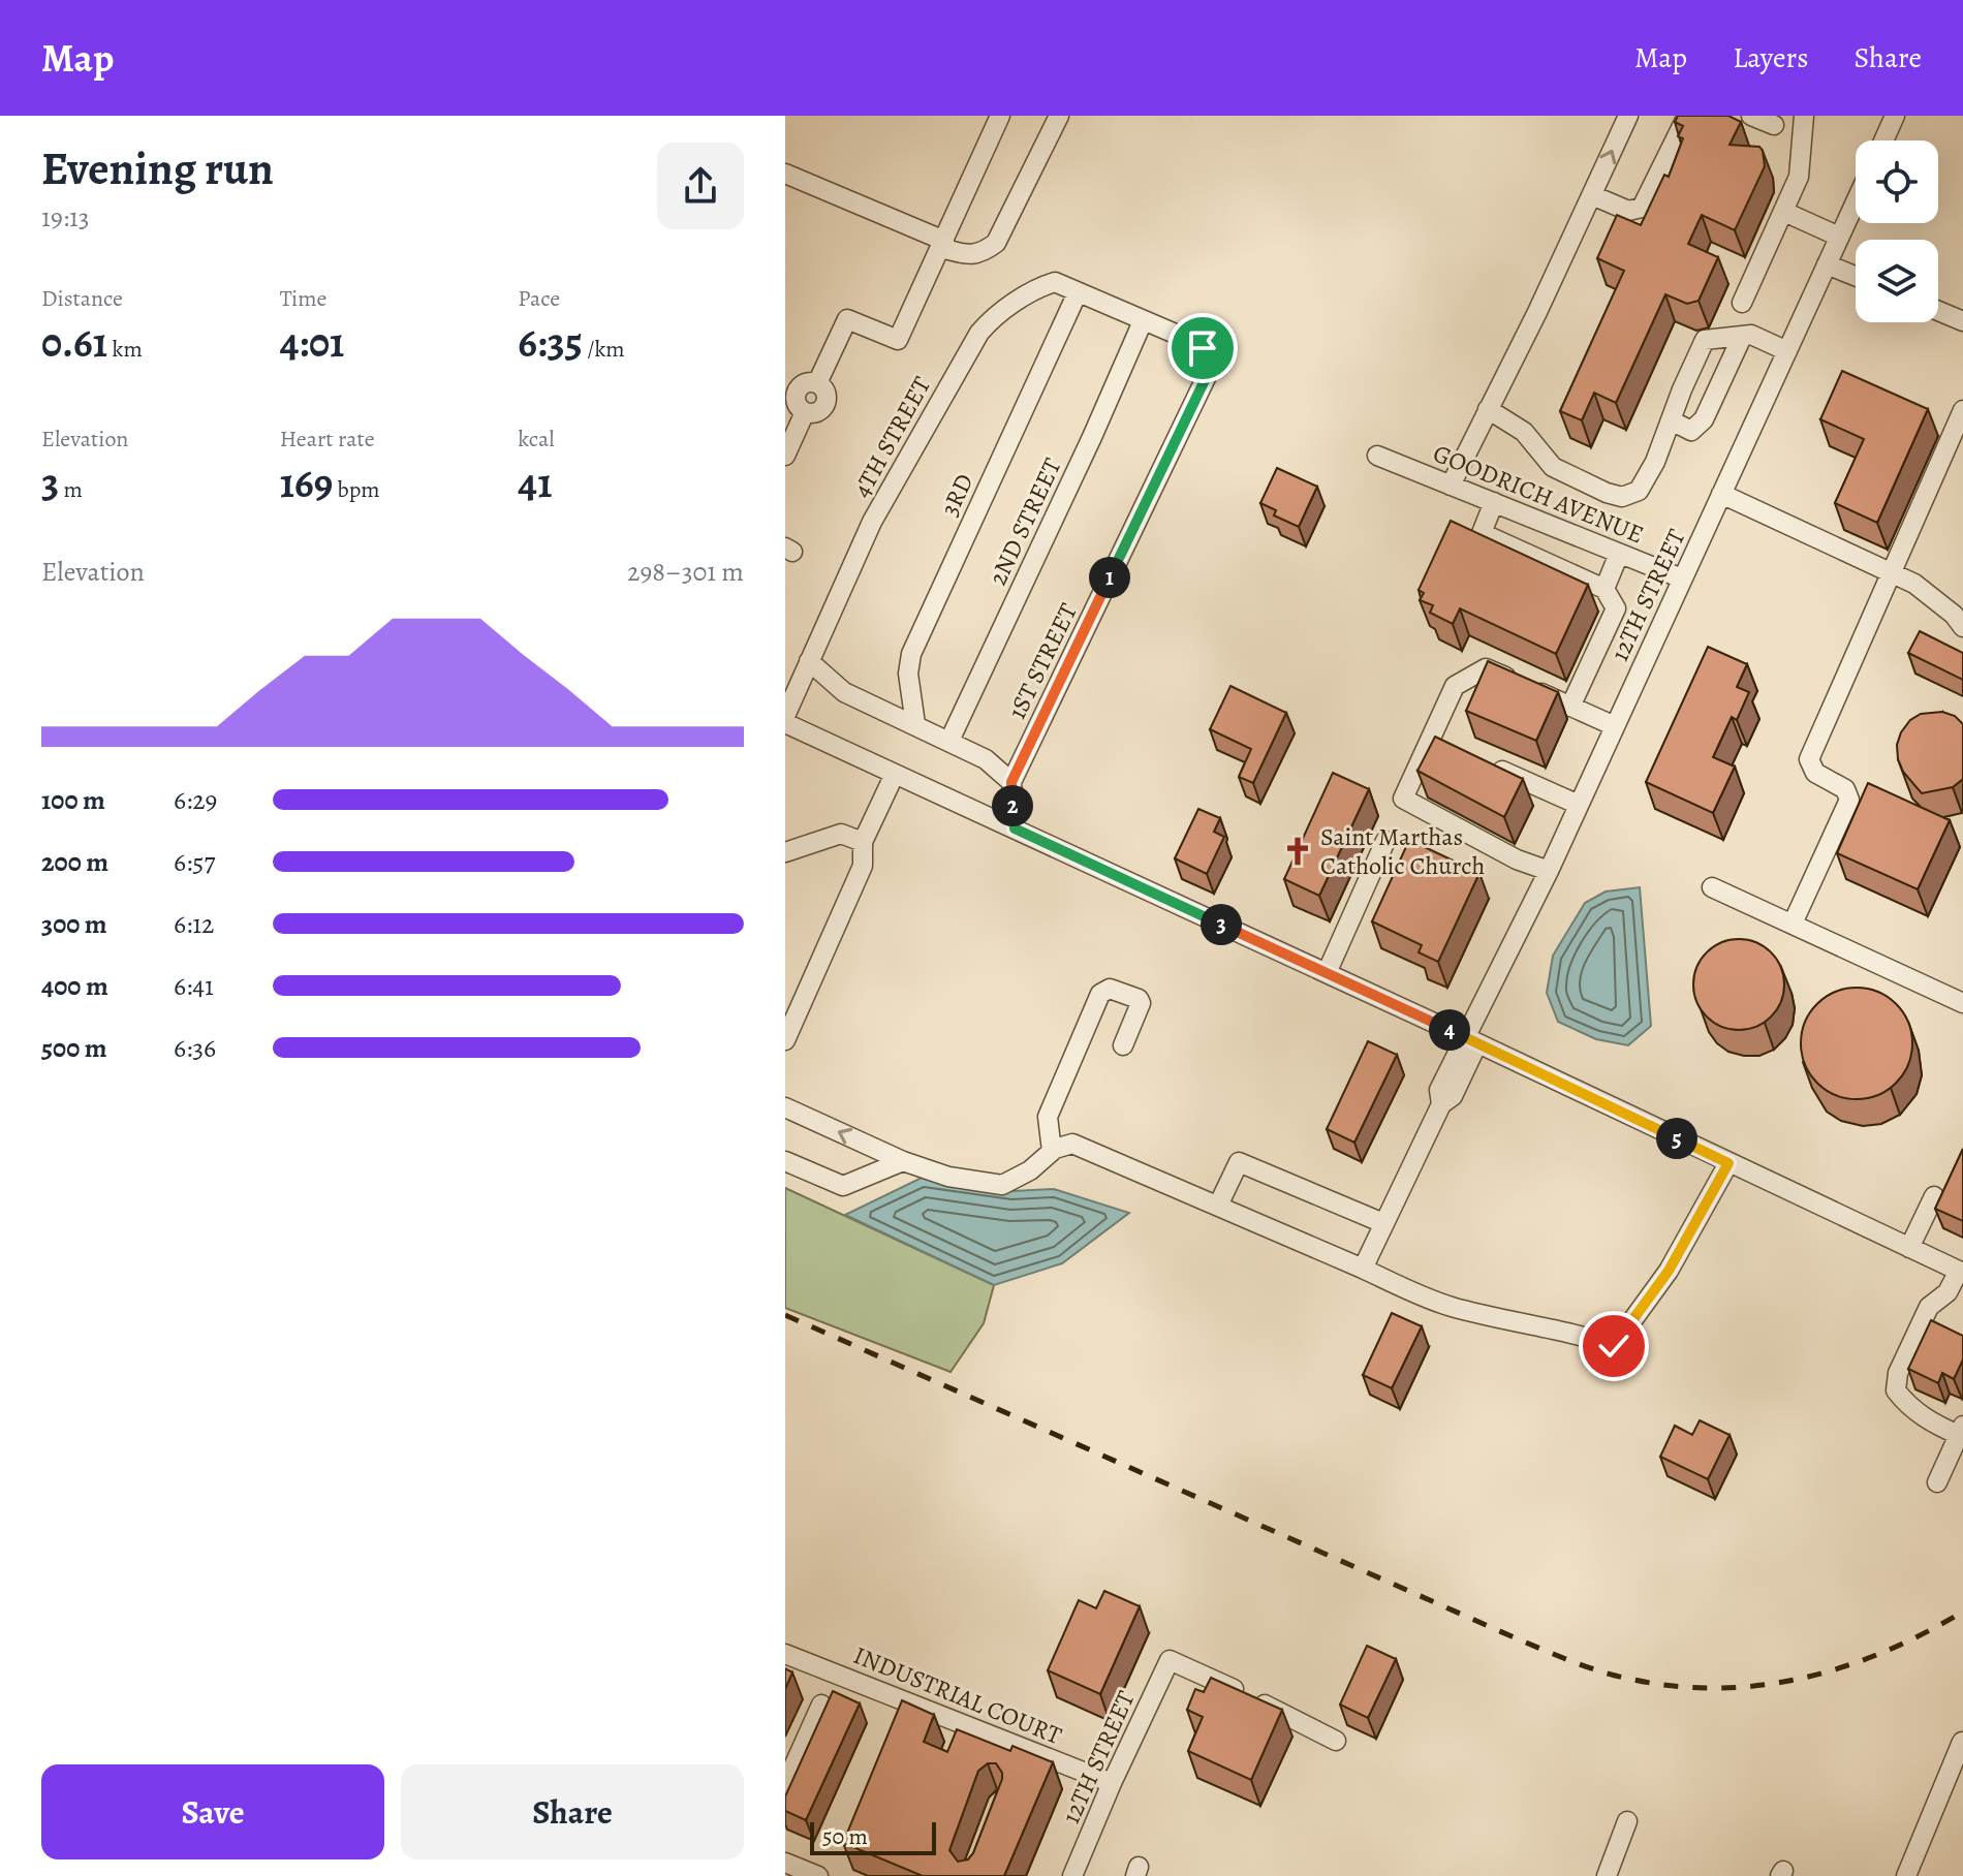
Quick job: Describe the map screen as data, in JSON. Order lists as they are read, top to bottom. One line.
{"streets":{"street":["4TH STREET","GOODRICH AVENUE","3RD","2ND STREET","12TH STREET","1ST STREET","INDUSTRIAL COURT"]},"crossings":[["4TH STREET","3RD"],["4TH STREET","2ND STREET"],["4TH STREET","1ST STREET"],["GOODRICH AVENUE","12TH STREET"],["12TH STREET","INDUSTRIAL COURT"]],"places":{"church":["Saint Marthas Catholic Church"]},"scale_bar":"50 m","page":{"header":"Map","nav":["Map","Layers","Share"],"heading":["Evening run","19:13"],"stats":[["Distance","0.61 km"],["Time","4:01"],["Pace","6:35 /km"],["Elevation","3 m"],["Heart rate","169 bpm"],["kcal","41"]],"chart":["Elevation","298–301 m"],"pins":["1","2","3","4","5"],"list":[{"name":"100 m","note":"6:29"},{"name":"200 m","note":"6:57"},{"name":"300 m","note":"6:12"},{"name":"400 m","note":"6:41"},{"name":"500 m","note":"6:36"}],"buttons":["Save","Share"],"scale":"50 m"}}
